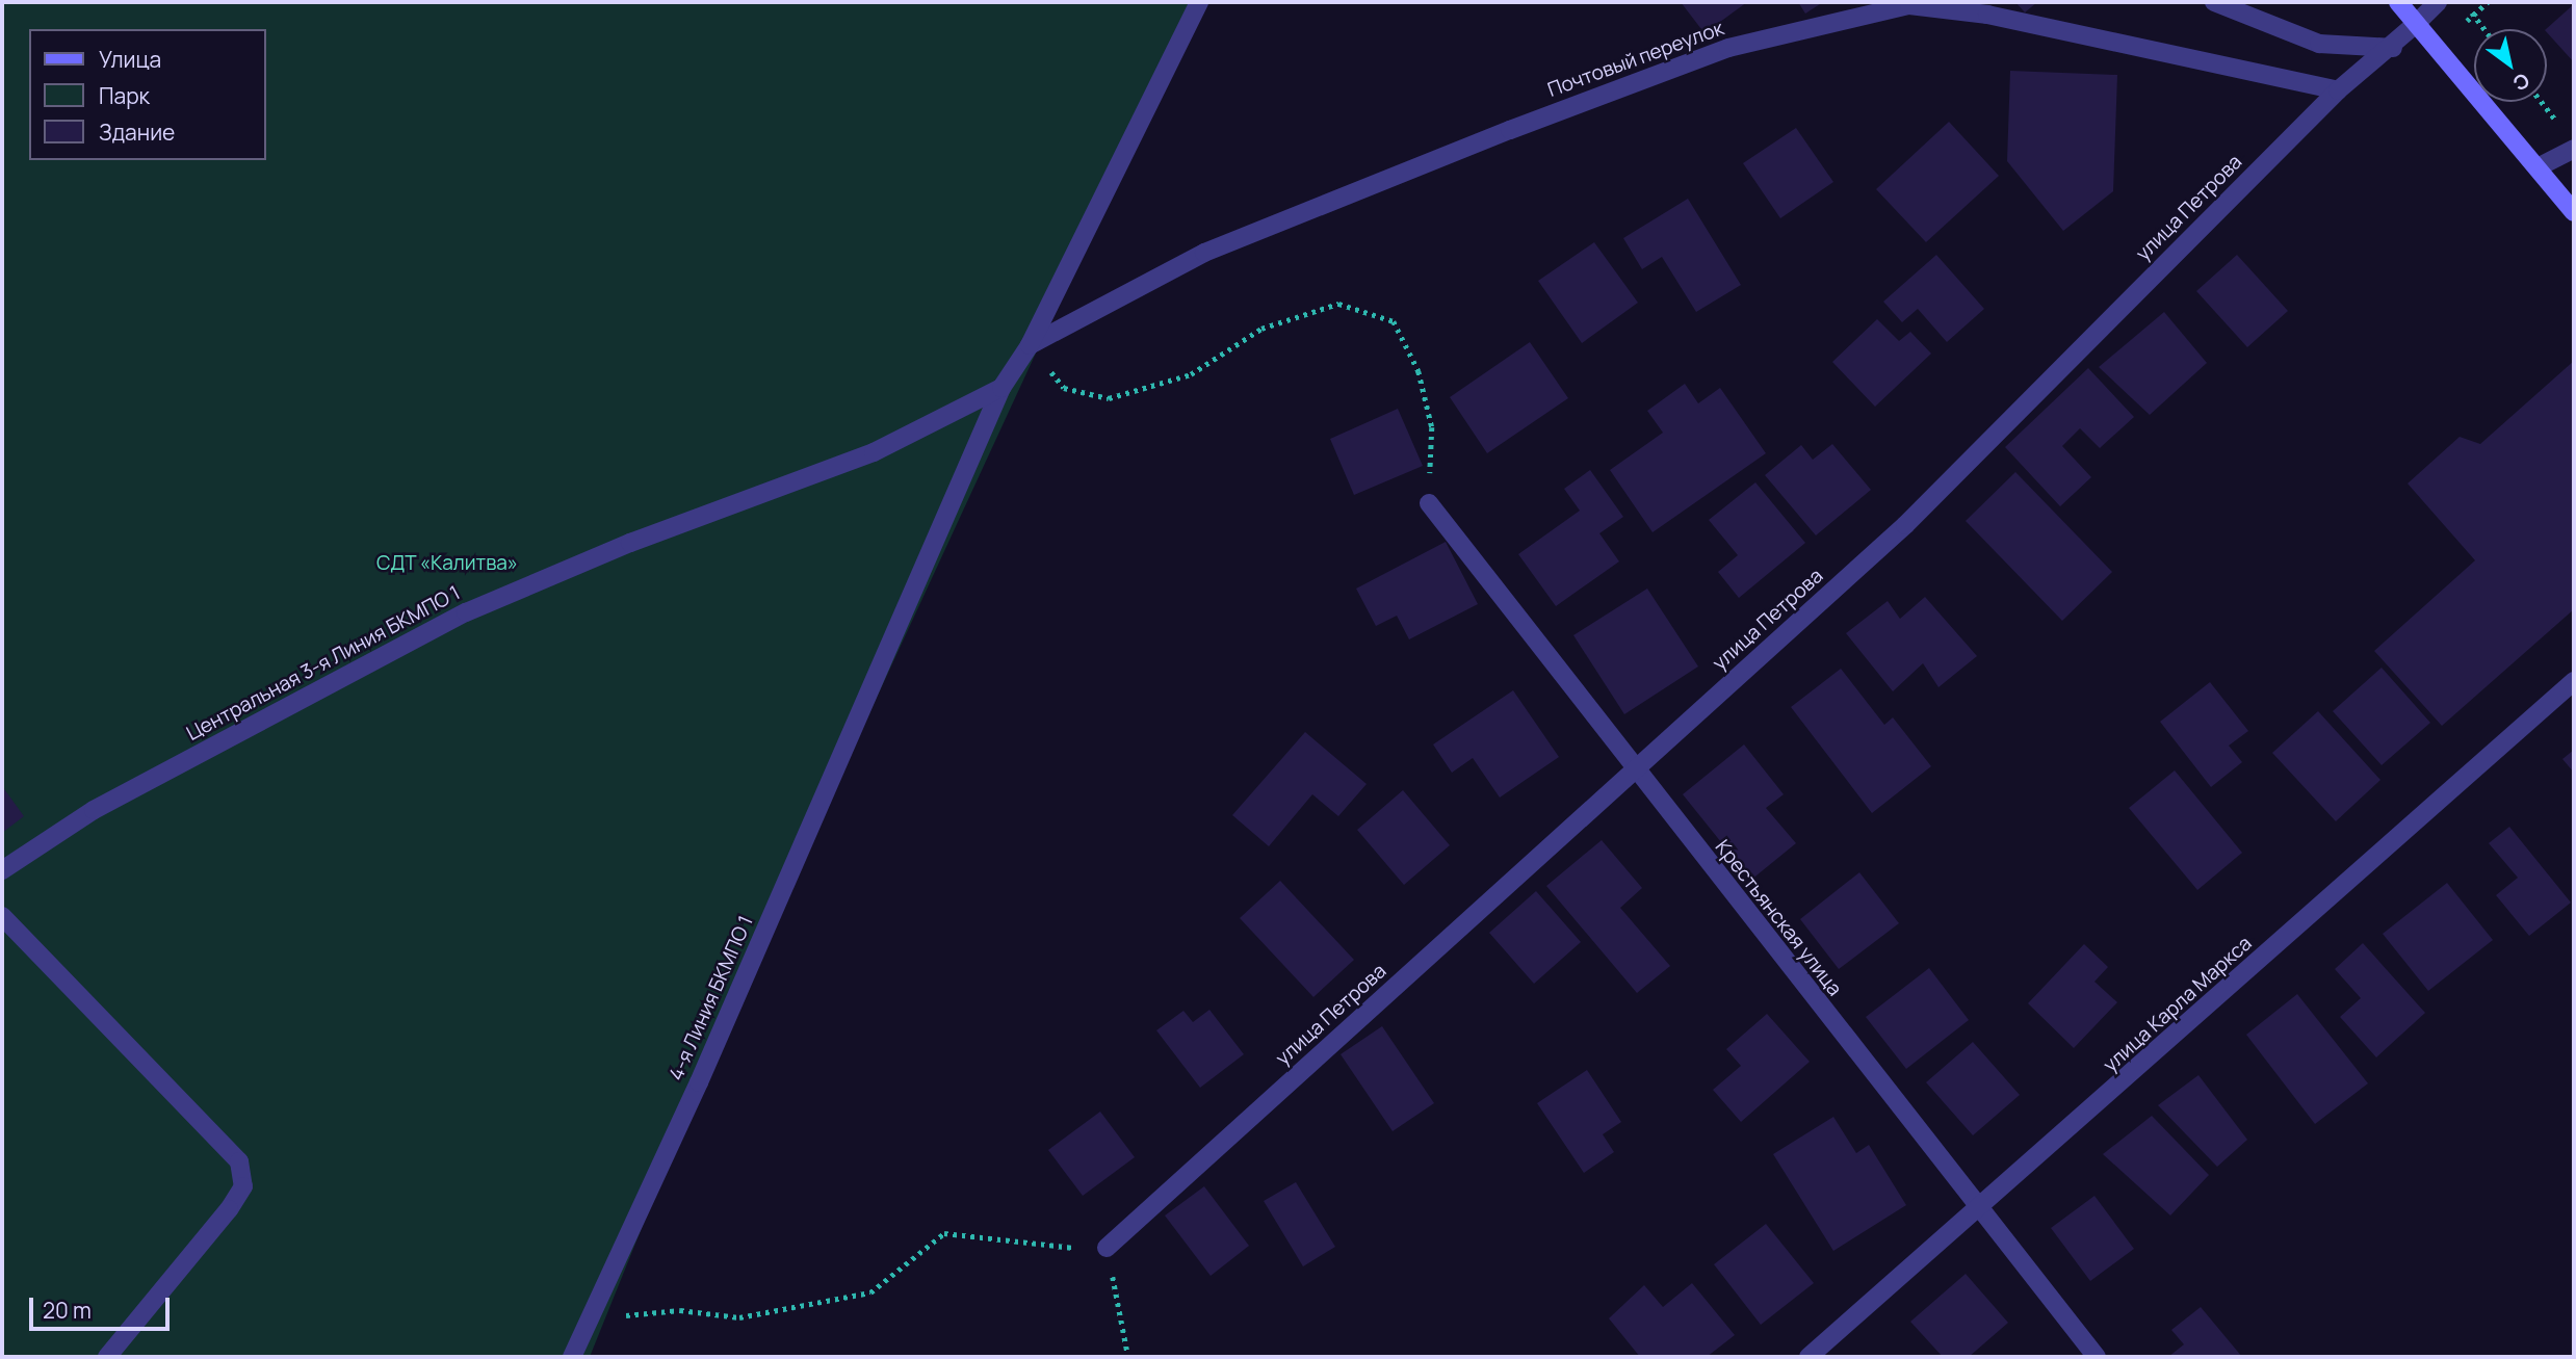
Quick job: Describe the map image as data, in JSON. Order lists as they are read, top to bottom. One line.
{"streets":{"street":["Почтовый переулок","улица Петрова","Центральная 3-я Линия БКМПО 1","Крестьянская улица","4-я Линия БКМПО 1","улица Карла Маркса"]},"crossings":[["Почтовый переулок","улица Петрова"],["Почтовый переулок","4-я Линия БКМПО 1"],["улица Петрова","Крестьянская улица"],["Центральная 3-я Линия БКМПО 1","4-я Линия БКМПО 1"],["Крестьянская улица","улица Карла Маркса"]],"parks":["СДТ «Калитва»"],"legend":["Улица","Парк","Здание"],"scale_bar":"20 m","north":"bottom right"}
